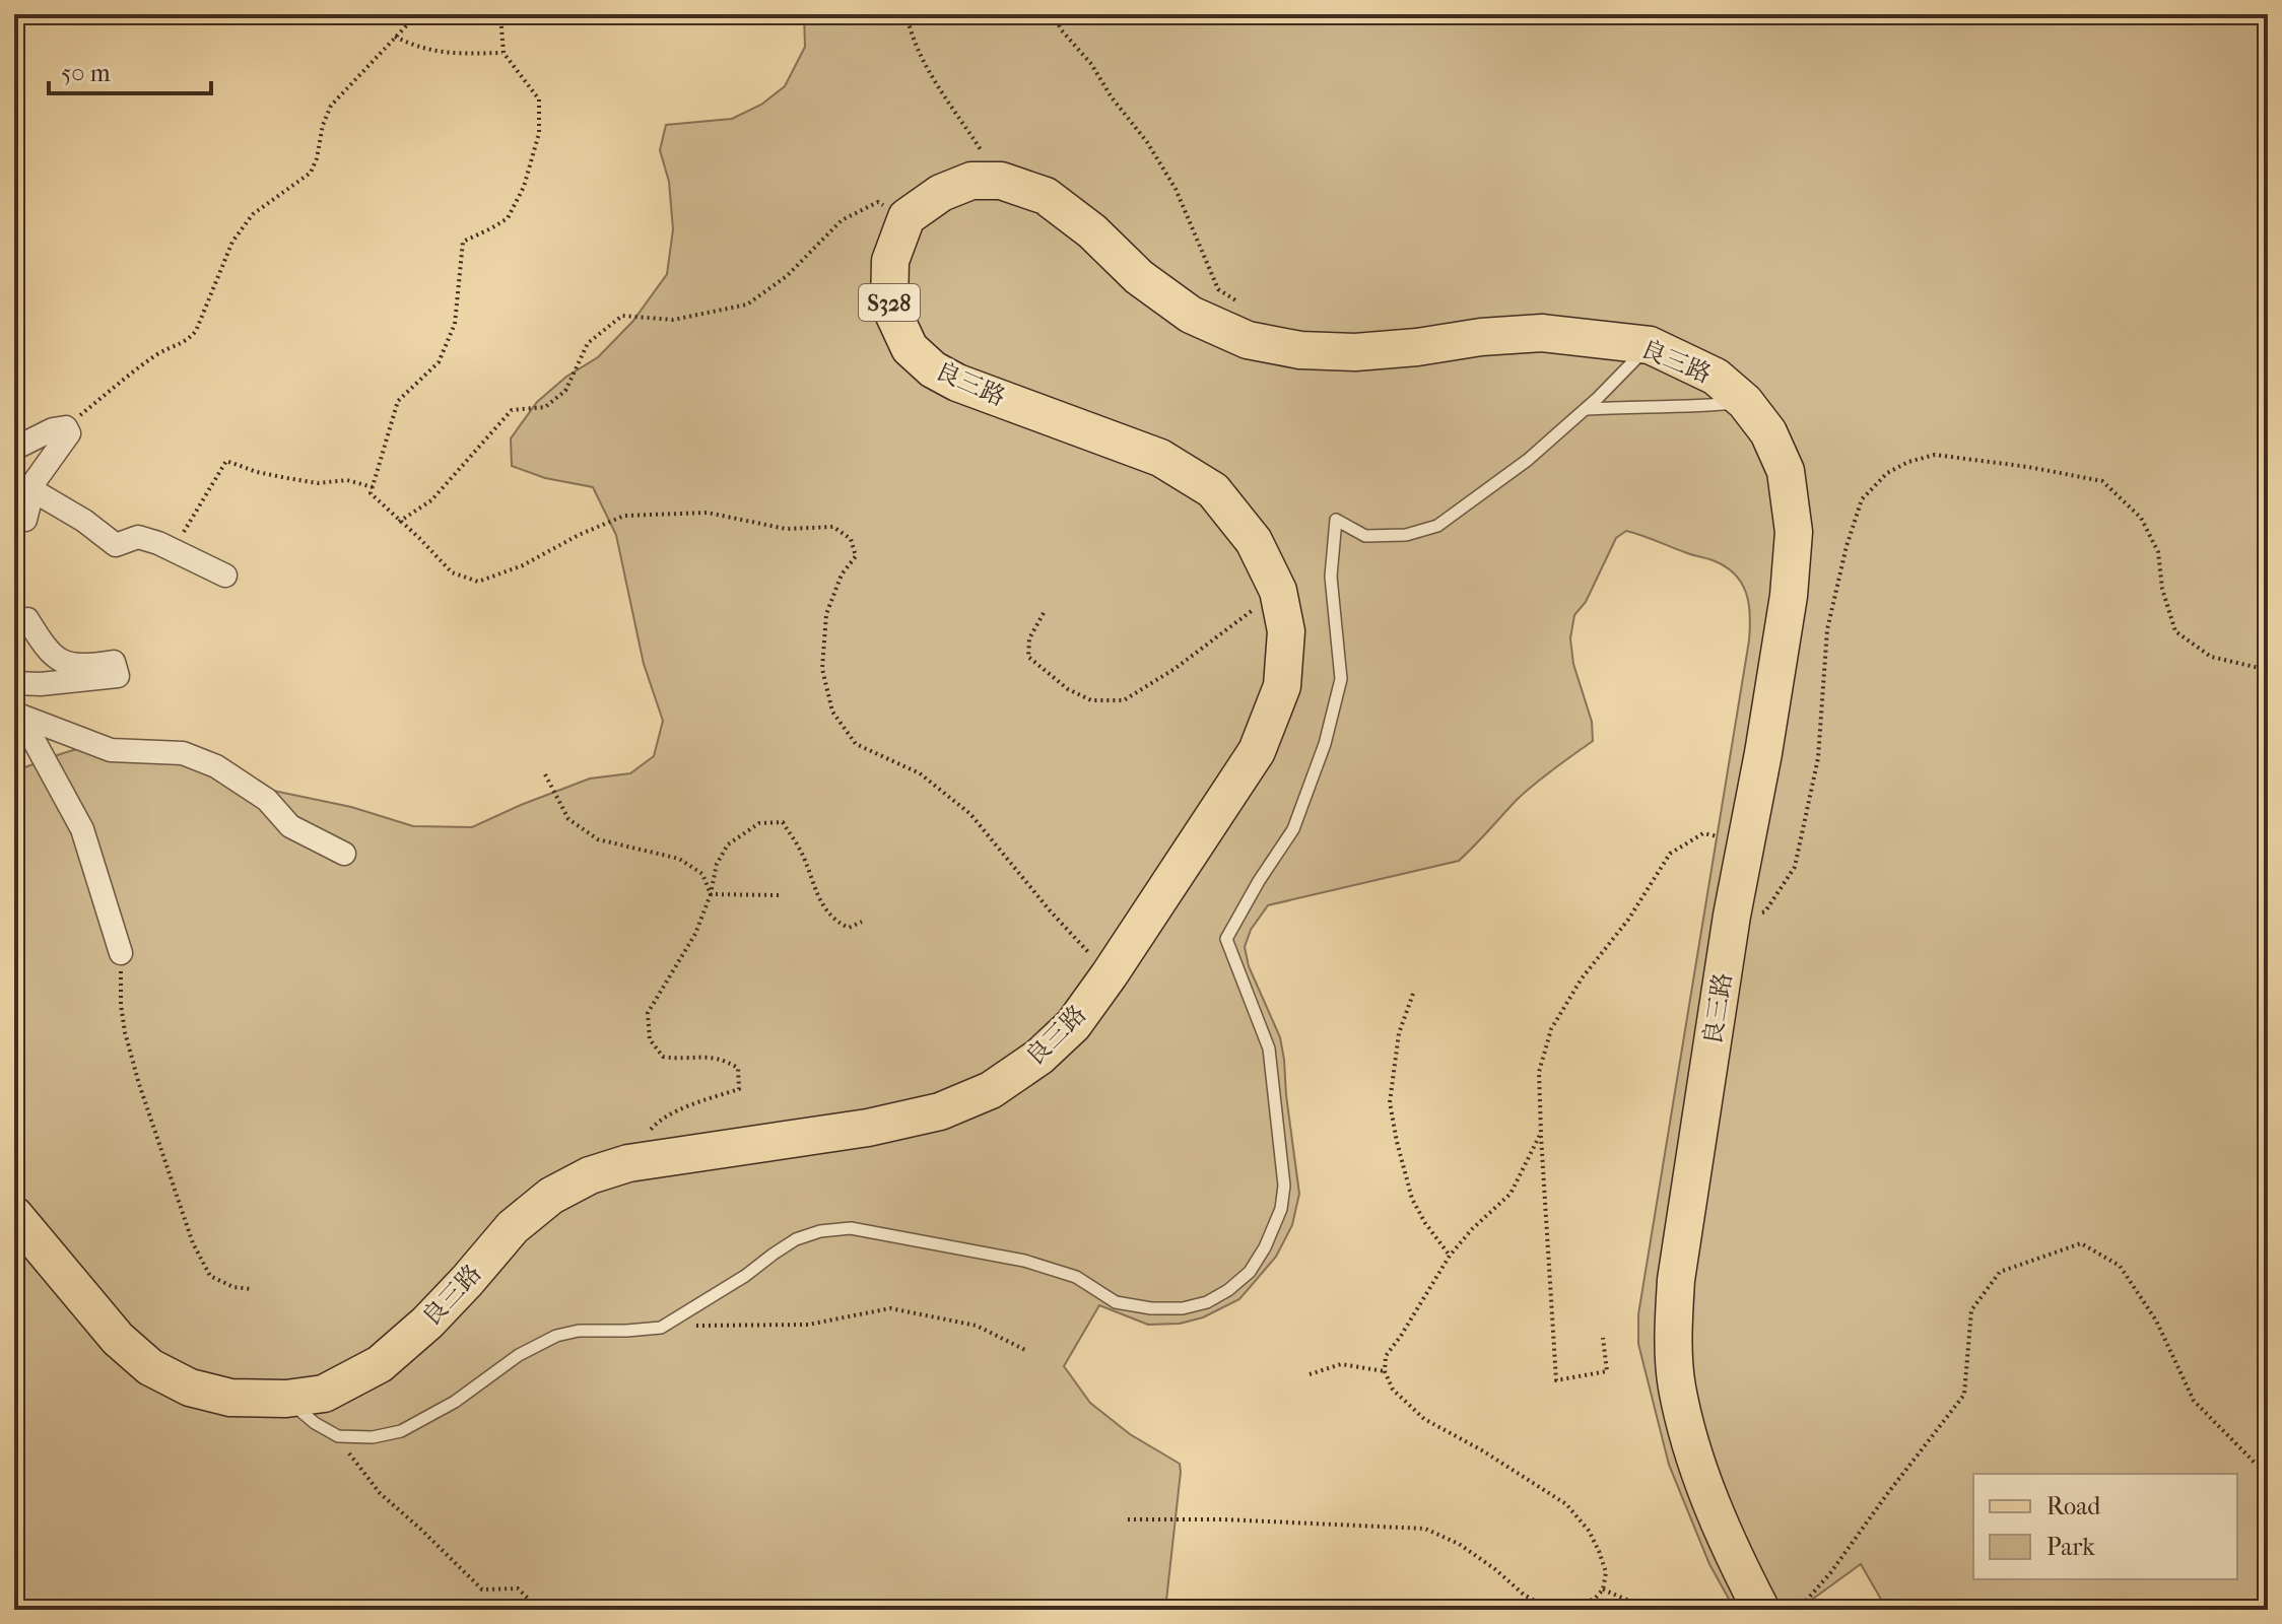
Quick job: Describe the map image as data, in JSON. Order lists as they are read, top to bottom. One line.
{"streets":{"main road":["S328","良三路"]},"legend":["Road","Park"],"scale_bar":"50 m"}
